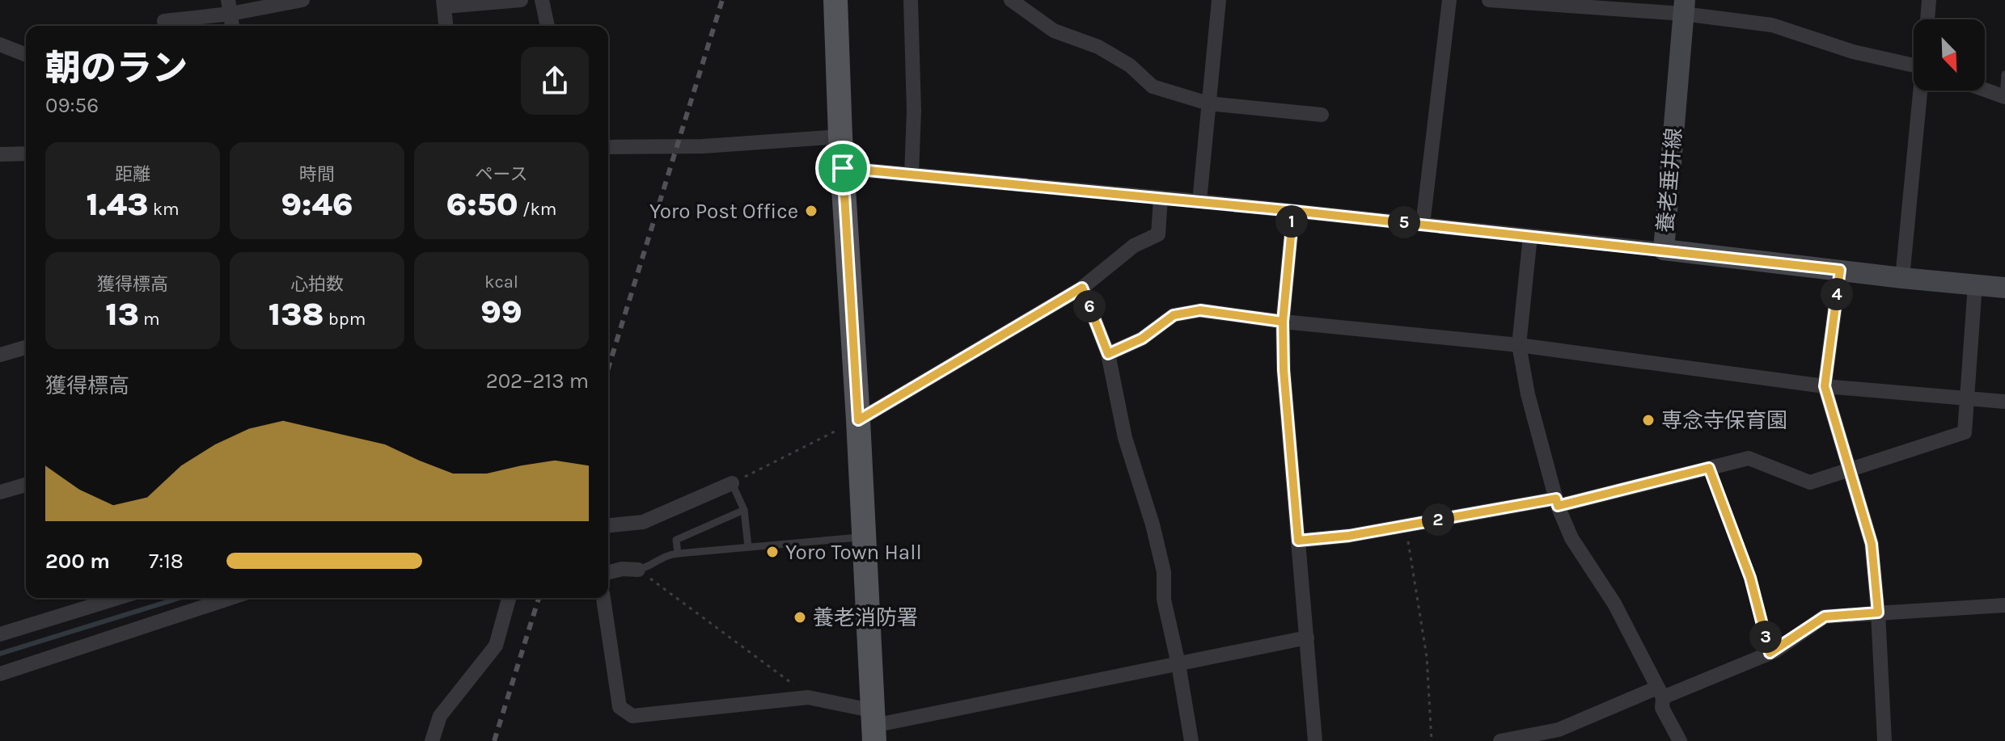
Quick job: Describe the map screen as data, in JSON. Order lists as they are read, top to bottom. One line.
{"streets":{"main road":["養老垂井線"]},"places":["Yoro Post Office","専念寺保育園","Yoro Town Hall","養老消防署"],"north":"bottom right","page":{"heading":["朝のラン","09:56"],"stats":[["距離","1.43 km"],["時間","9:46"],["ペース","6:50 /km"],["獲得標高","13 m"],["心拍数","138 bpm"],["kcal","99"]],"pins":["1","5","4","6","2","3"],"chart":["獲得標高","202–213 m"],"list":[{"name":"200 m","note":"7:18"}]}}
